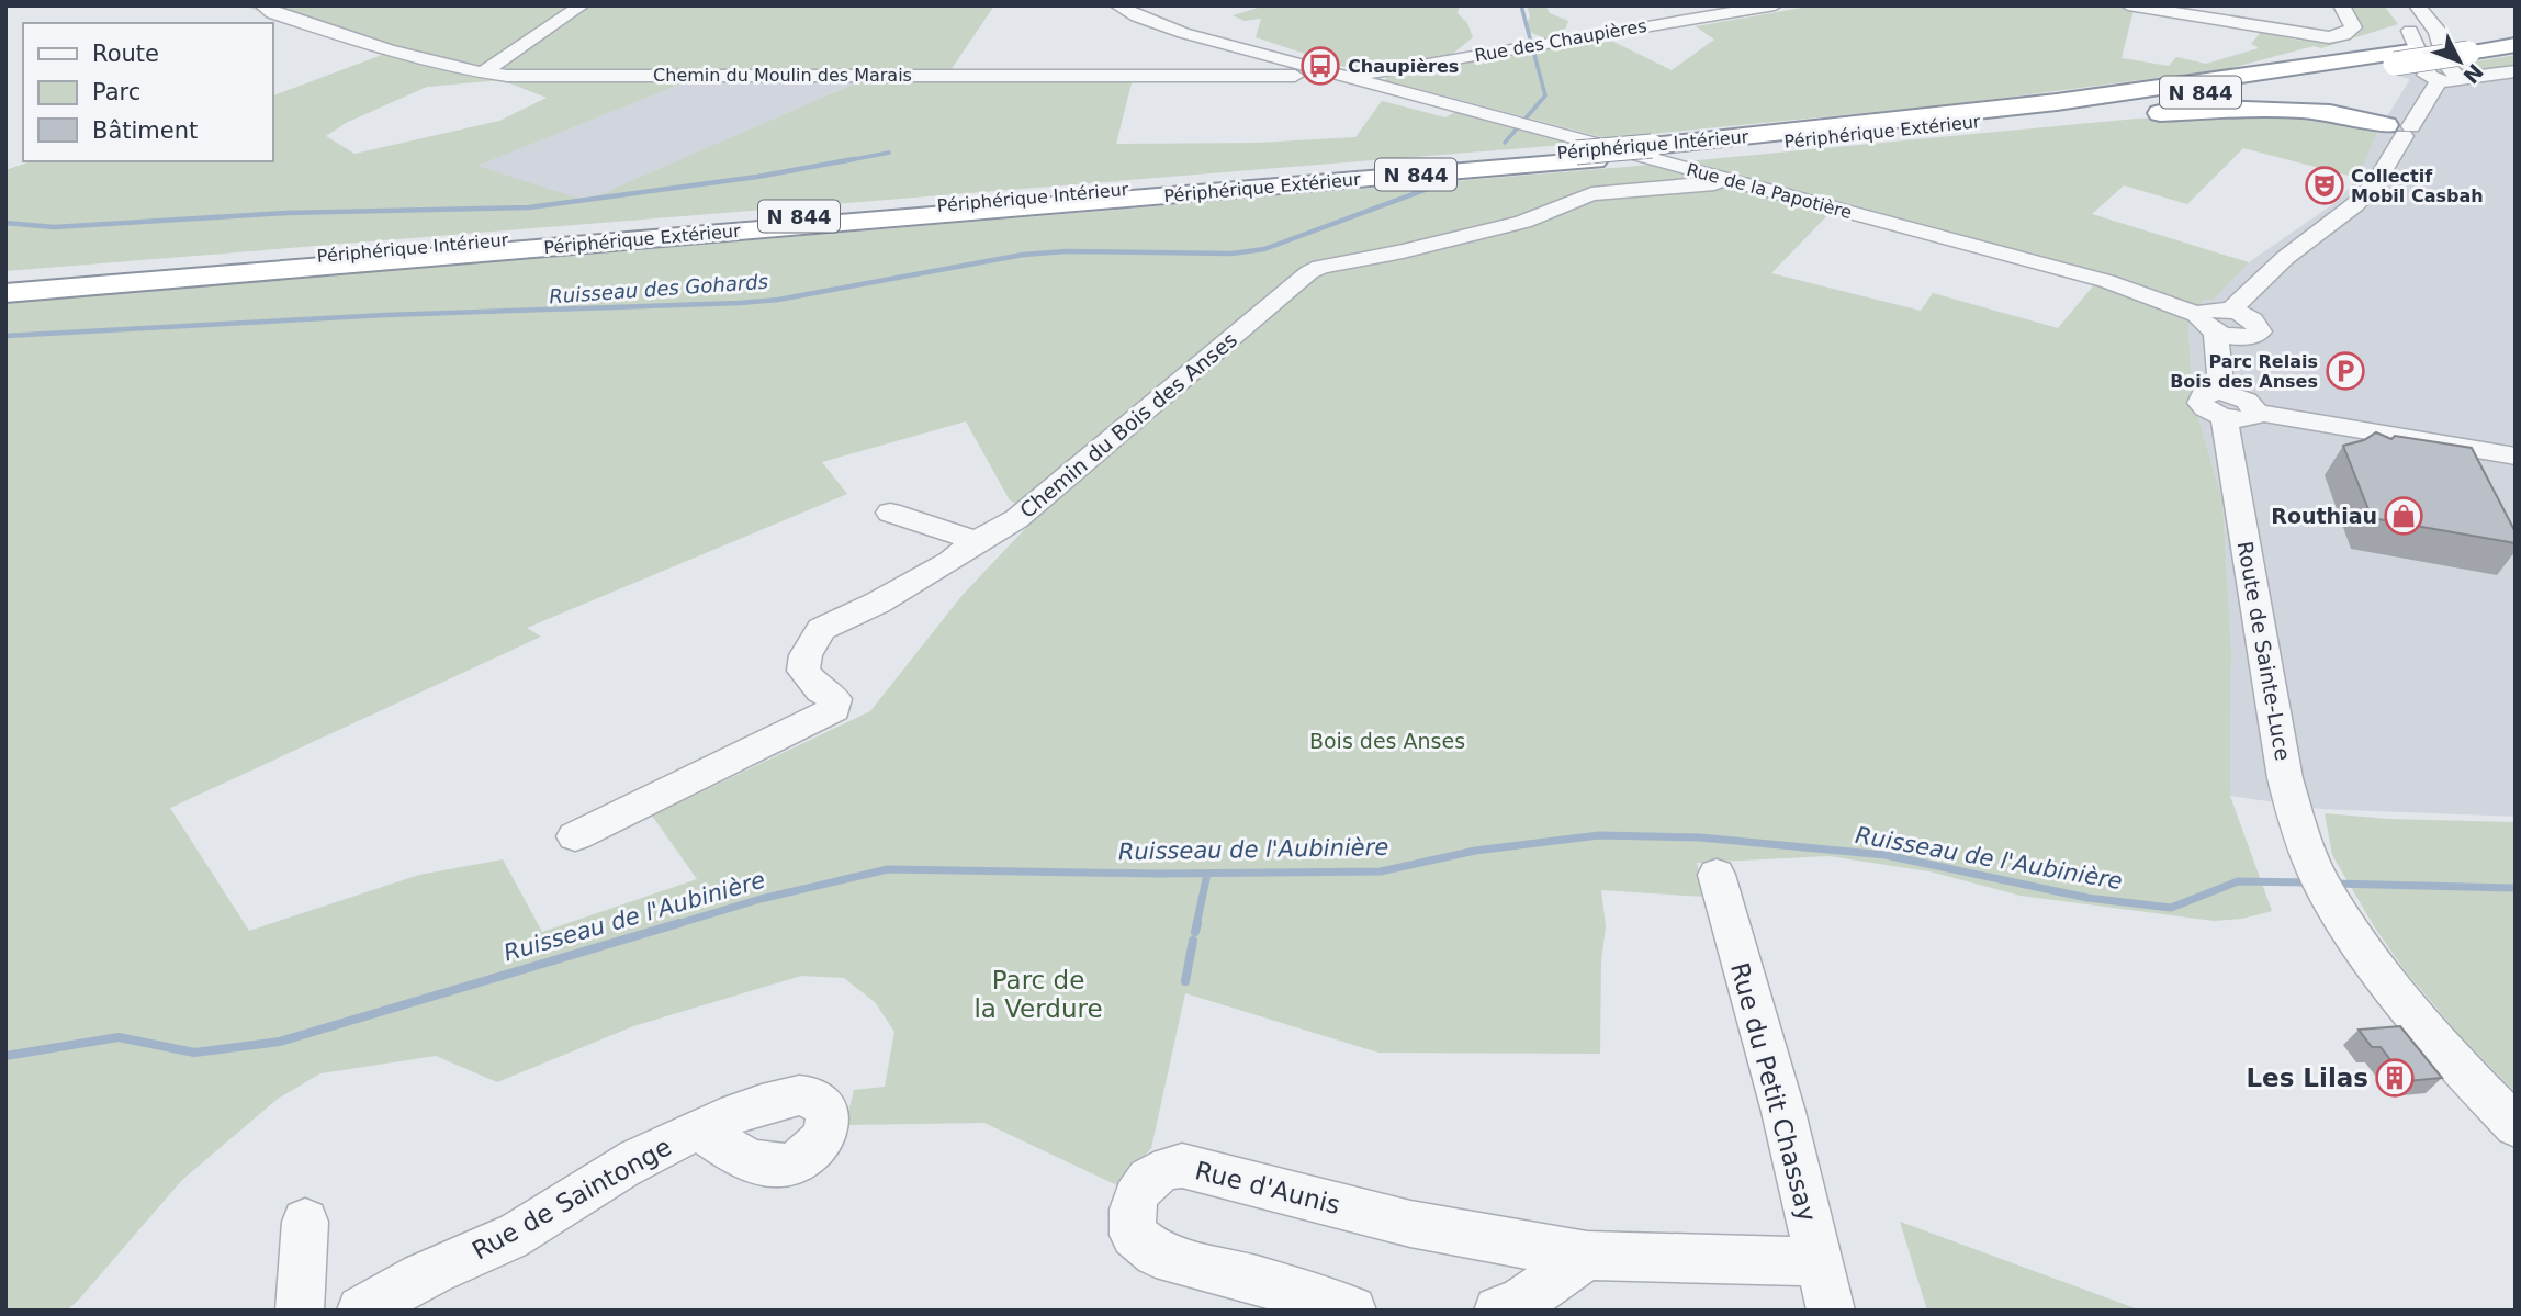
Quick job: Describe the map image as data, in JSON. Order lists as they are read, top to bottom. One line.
{"streets":{"highway":["N 844","Périphérique Extérieur","Périphérique Intérieur"],"street":["Rue des Chaupières","Chemin du Moulin des Marais","Rue de la Papotière","Chemin du Bois des Anses","Route de Sainte-Luce","Rue du Petit Chassay","Rue d'Aunis","Rue de Saintonge"]},"crossings":[["Rue des Chaupières","Rue de la Papotière"],["Chemin du Moulin des Marais","Rue de la Papotière"],["N 844","Périphérique Extérieur"],["Périphérique Extérieur","Périphérique Intérieur"],["Rue de la Papotière","Chemin du Bois des Anses"],["Rue de la Papotière","Route de Sainte-Luce"],["Rue du Petit Chassay","Rue d'Aunis"]],"water":["Ruisseau des Gohards","Ruisseau de l'Aubinière"],"parks":["Bois des Anses","Parc de la Verdure"],"places":{"bus stop":["Chaupières"],"theatre":["Collectif Mobil Casbah"],"parking":["Parc Relais Bois des Anses"],"shop":["Routhiau"],"building":["Les Lilas"]},"legend":["Route","Parc","Bâtiment"],"north":"bottom right"}
